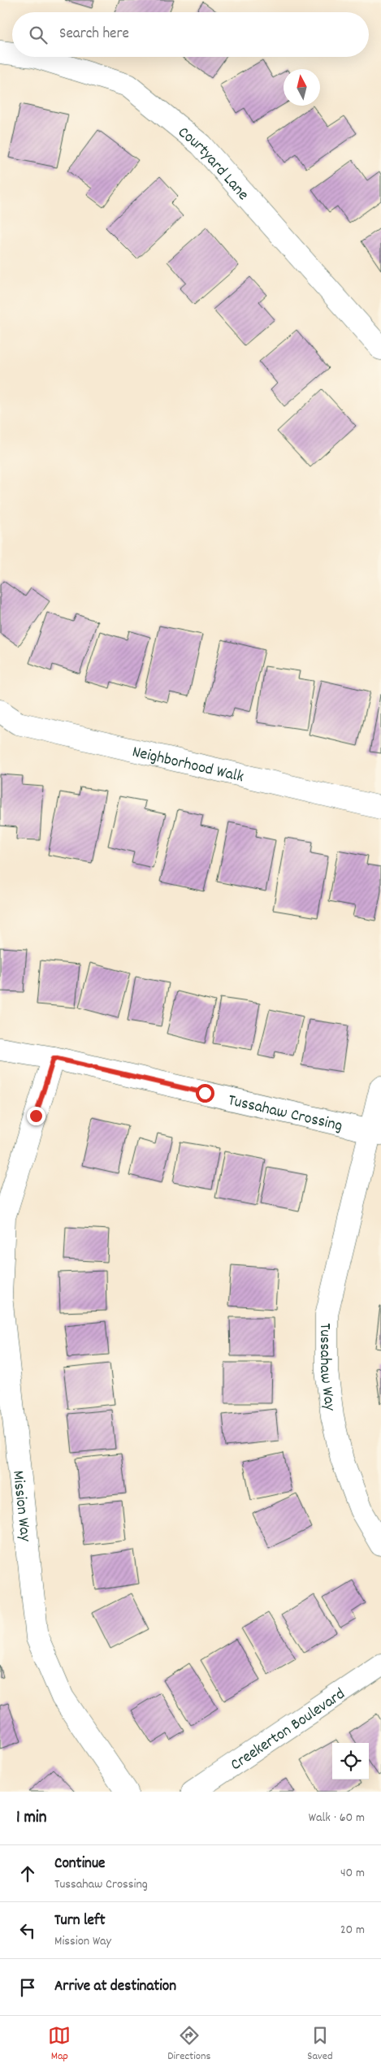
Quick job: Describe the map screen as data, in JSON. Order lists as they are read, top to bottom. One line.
{"streets":{"street":["Courtyard Lane","Neighborhood Walk","Tussahaw Crossing","Tussahaw Way","Mission Way","Creekerton Boulevard"]},"crossings":[["Tussahaw Crossing","Tussahaw Way"],["Tussahaw Crossing","Mission Way"]],"north":"top","page":{"search":"Search here","heading":["1 min","Walk · 60 m"],"list":[["Continue","Tussahaw Crossing","40 m"],["Turn left","Mission Way","20 m"],"Arrive at destination"],"nav":["Map","Directions","Saved"]}}
